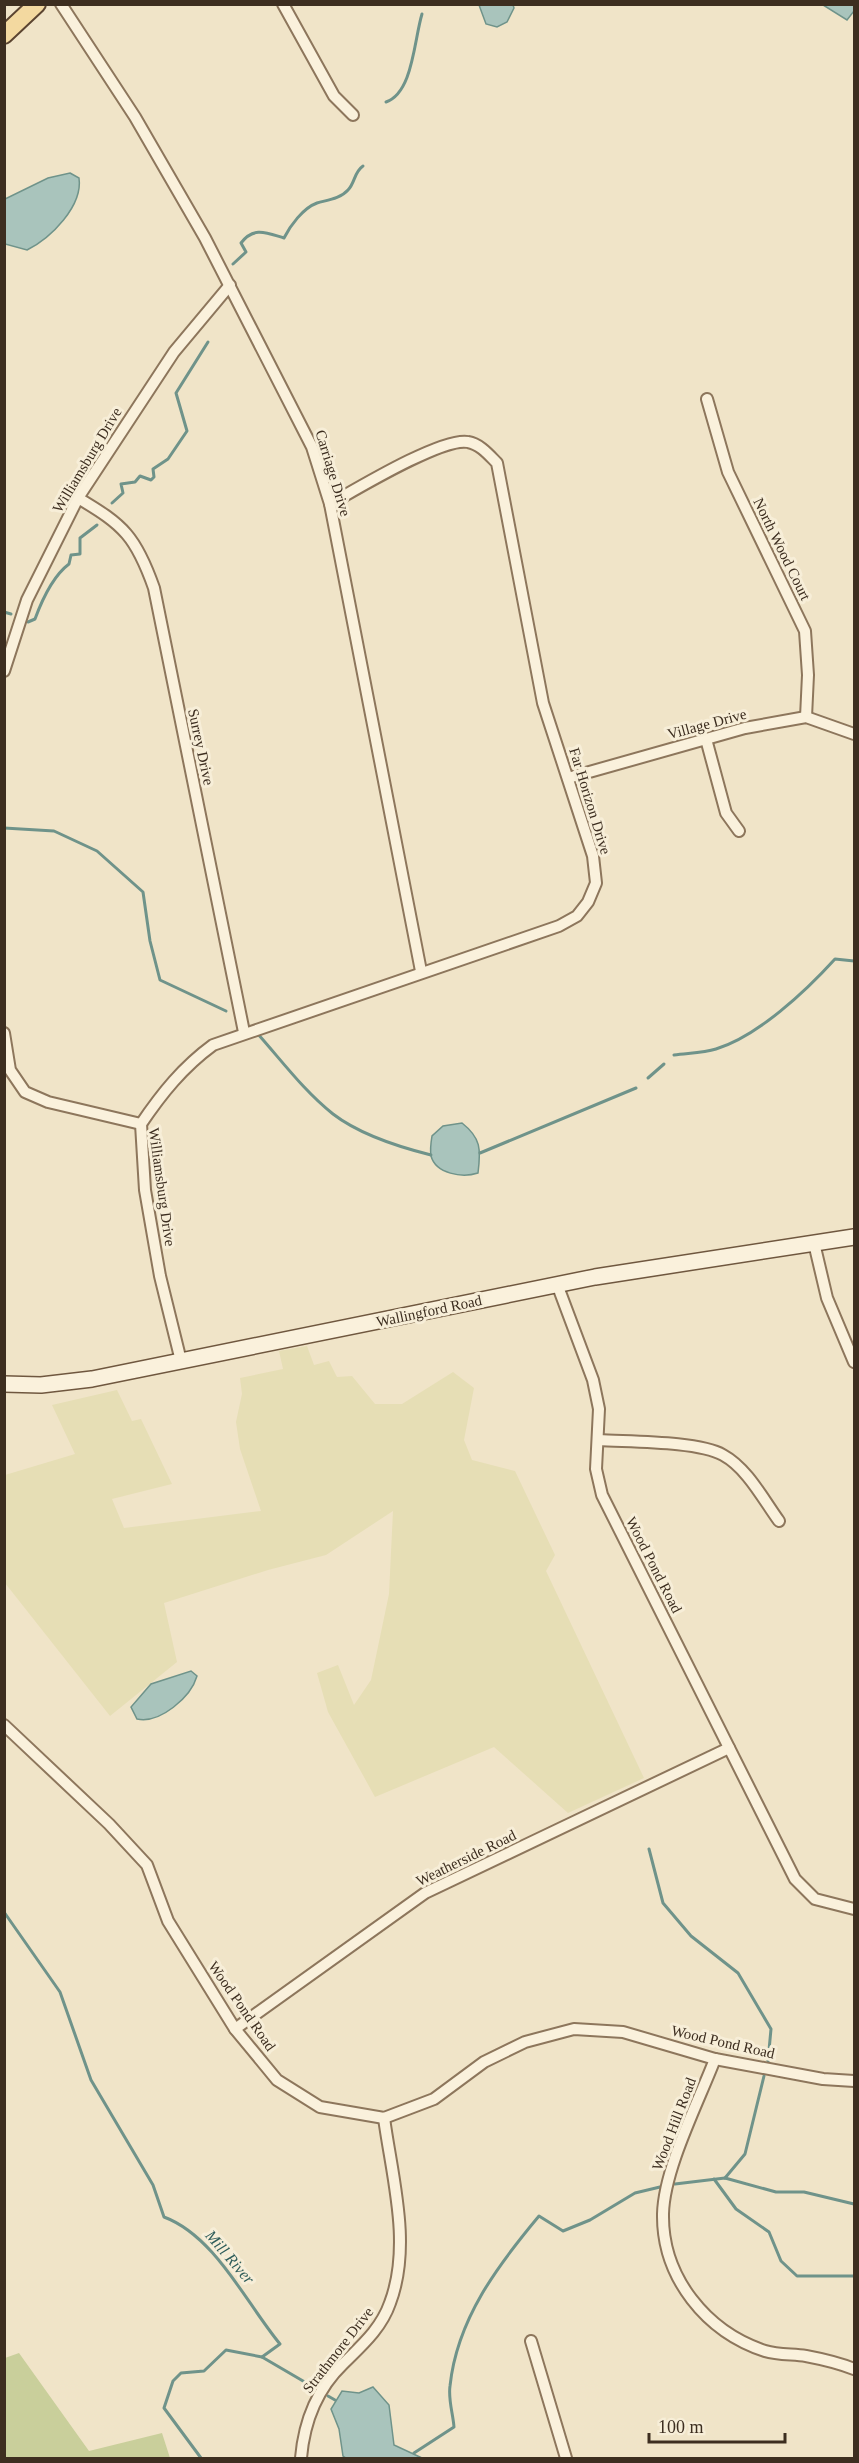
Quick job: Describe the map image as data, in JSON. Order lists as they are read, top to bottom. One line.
{"streets":{"street":["Williamsburg Drive","Carriage Drive","North Wood Court","Village Drive","Surrey Drive","Far Horizon Drive","Wallingford Road","Wood Pond Road","Weatherside Road","Wood Hill Road","Strathmore Drive"]},"crossings":[["Williamsburg Drive","Carriage Drive"],["Williamsburg Drive","Surrey Drive"],["Williamsburg Drive","Far Horizon Drive"],["Williamsburg Drive","Wallingford Road"],["Carriage Drive","Far Horizon Drive"],["North Wood Court","Village Drive"],["Village Drive","Far Horizon Drive"],["Surrey Drive","Far Horizon Drive"],["Wallingford Road","Wood Pond Road"],["Wood Pond Road","Weatherside Road"],["Wood Pond Road","Wood Hill Road"],["Wood Pond Road","Strathmore Drive"]],"water":["Mill River"],"scale_bar":"100 m"}
